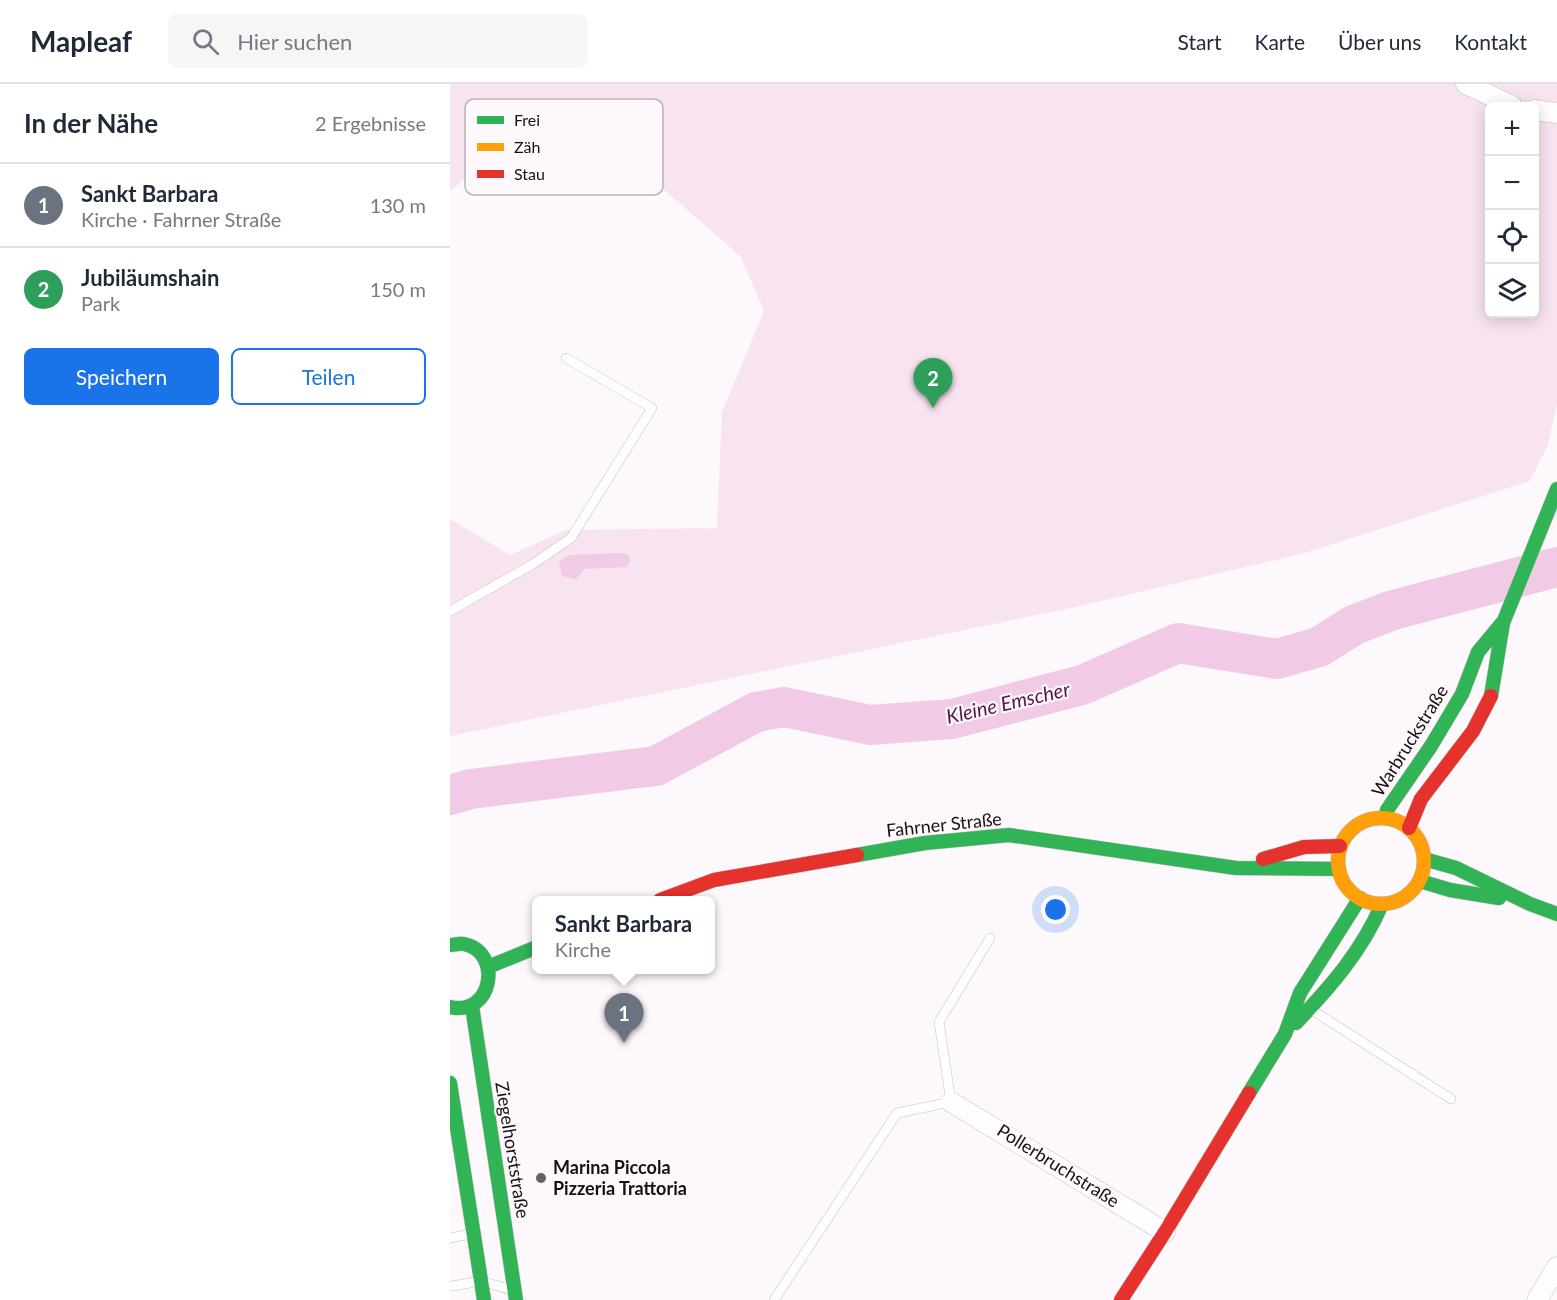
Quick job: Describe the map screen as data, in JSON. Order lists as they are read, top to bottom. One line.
{"streets":{"street":["Warbruckstraße","Fahrner Straße","Ziegelhorststraße","Pollerbruchstraße"]},"crossings":[["Warbruckstraße","Fahrner Straße"]],"water":["Kleine Emscher"],"places":["Marina Piccola Pizzeria Trattoria"],"legend":["Frei","Zäh","Stau"],"page":{"header":"Mapleaf","search":"Hier suchen","nav":["Start","Karte","Über uns","Kontakt"],"heading":["In der Nähe","2 Ergebnisse"],"map_buttons":["+","−"],"list":[{"mark":"1","name":"Sankt Barbara","note":"Kirche · Fahrner Straße","value":"130 m"},{"mark":"2","name":"Jubiläumshain","note":"Park","value":"150 m"}],"buttons":["Speichern","Teilen"],"pins":["2","1"],"popup":["Sankt Barbara","Kirche"]}}
